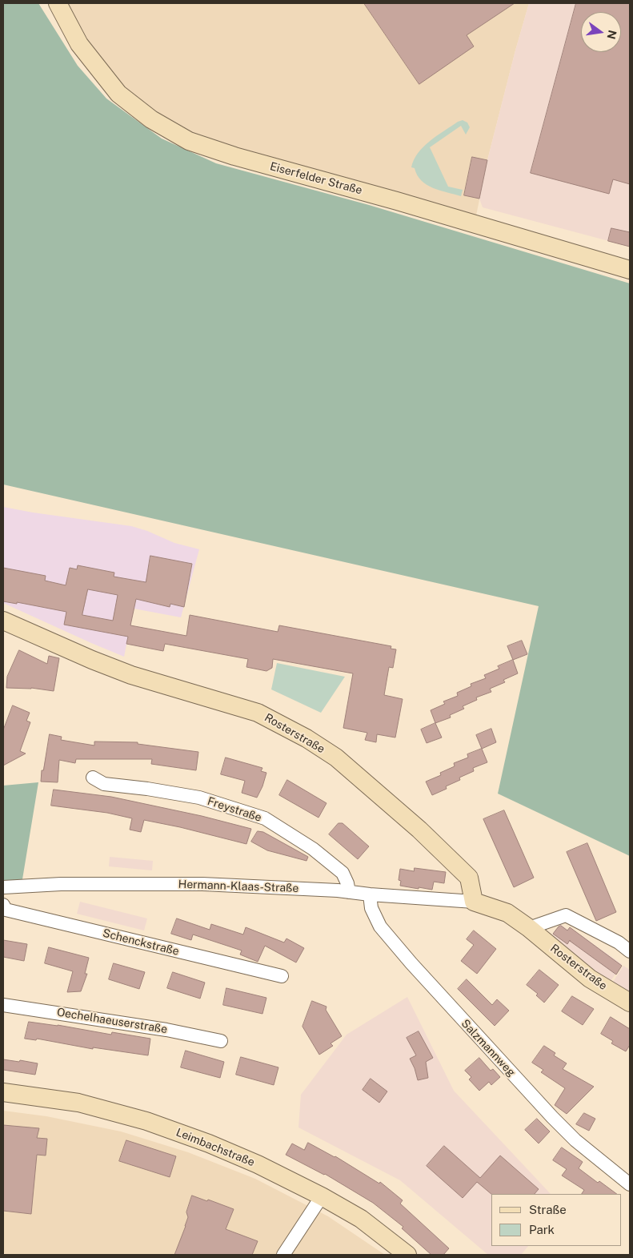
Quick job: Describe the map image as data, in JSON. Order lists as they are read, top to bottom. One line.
{"streets":{"main road":["Eiserfelder Straße","Rosterstraße","Leimbachstraße"],"street":["Freystraße","Hermann-Klaas-Straße","Schenckstraße","Oechelhaeuserstraße","Salzmannweg"]},"crossings":[["Rosterstraße","Hermann-Klaas-Straße"],["Freystraße","Hermann-Klaas-Straße"],["Hermann-Klaas-Straße","Salzmannweg"]],"legend":["Straße","Park"],"north":"right"}
